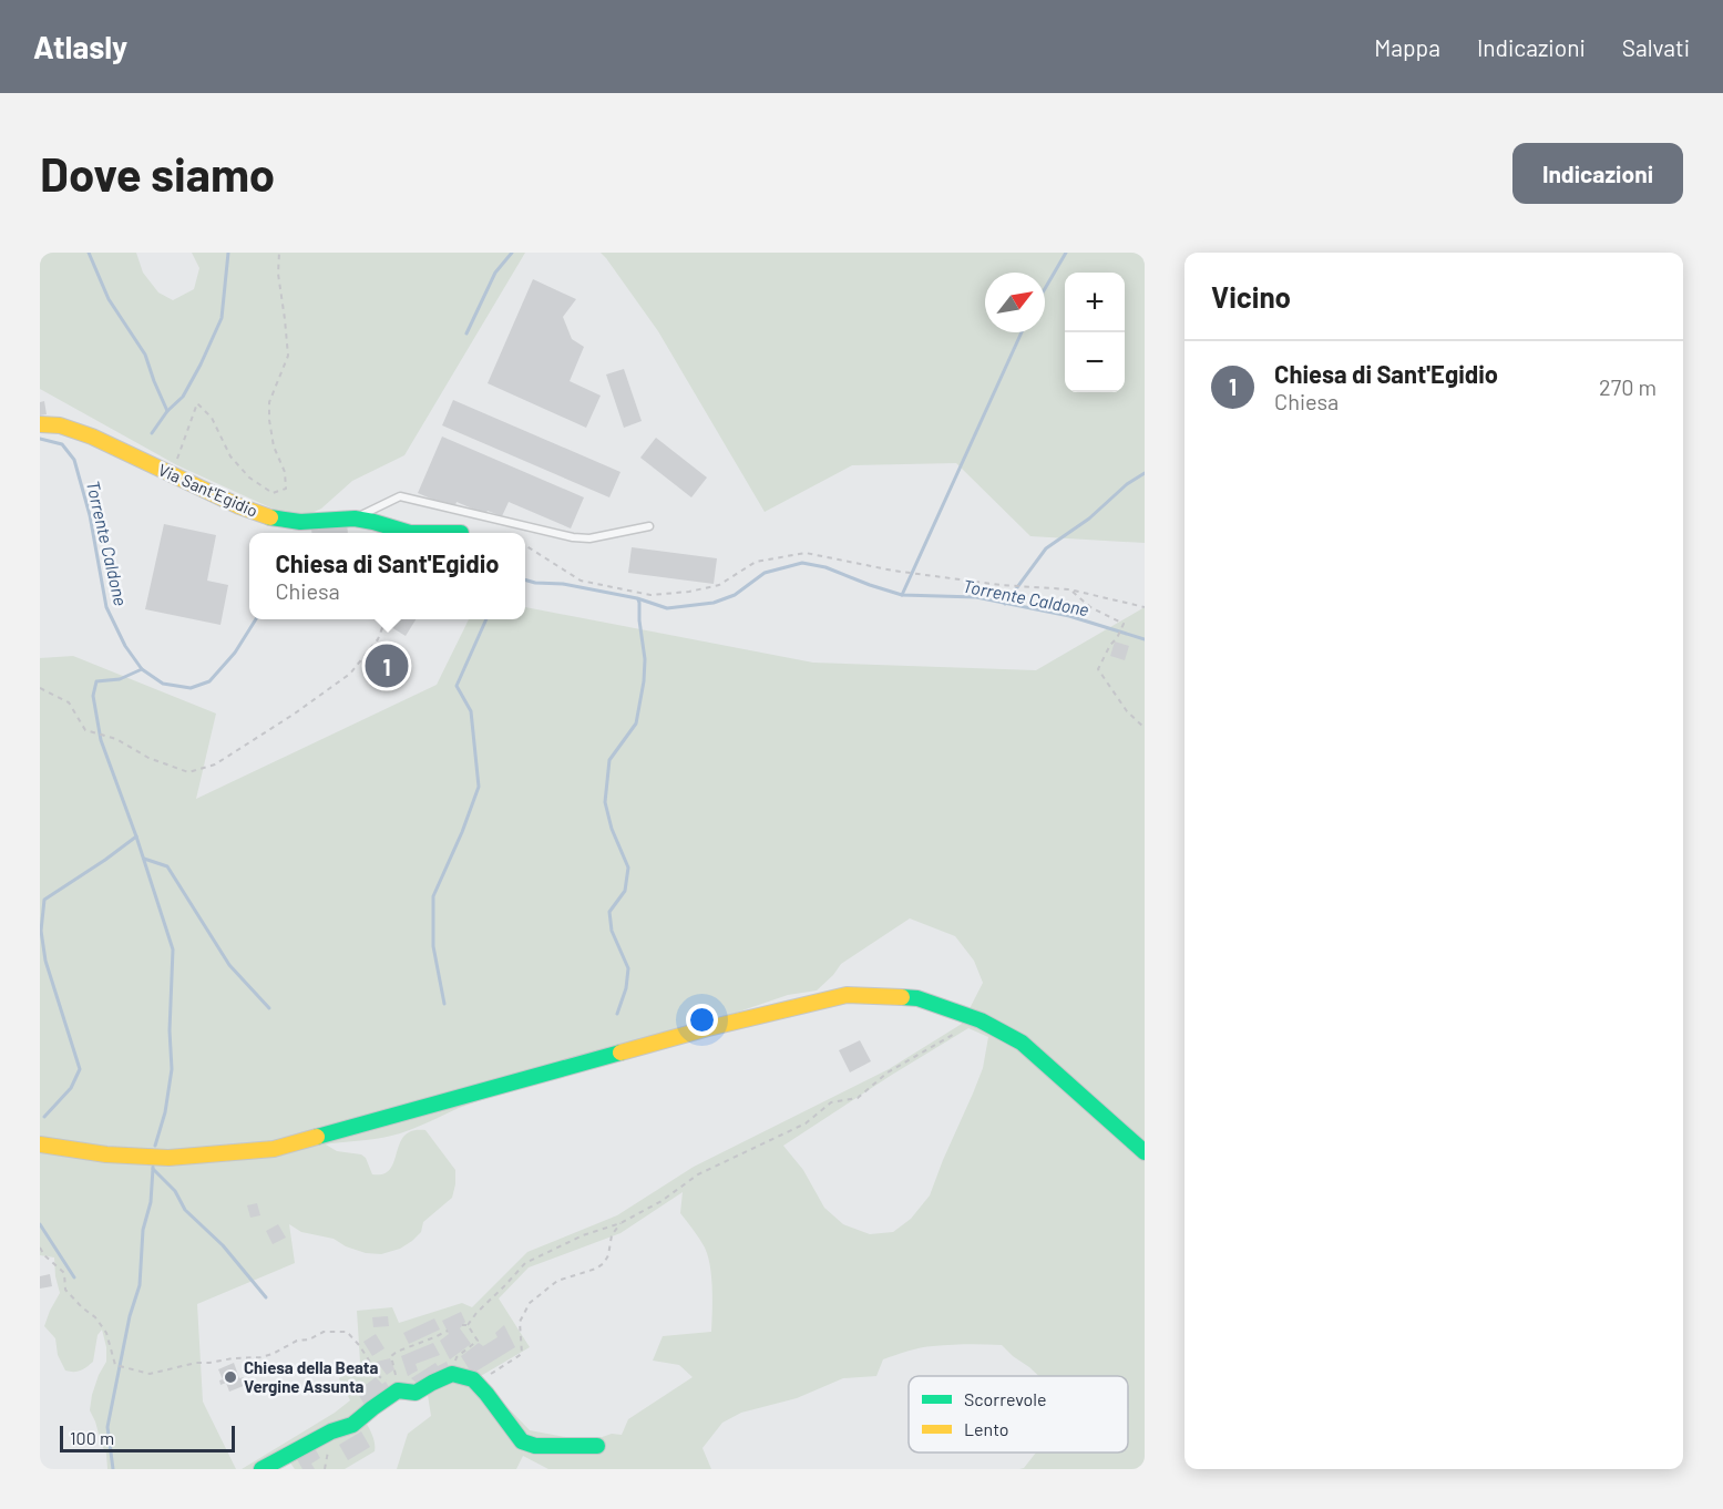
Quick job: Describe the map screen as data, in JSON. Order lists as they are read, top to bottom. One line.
{"streets":{"main road":["Via Sant'Egidio"]},"water":["Torrente Caldone"],"places":["Chiesa della Beata Vergine Assunta"],"legend":["Scorrevole","Lento"],"scale_bar":"100 m","north":"top right","page":{"header":"Atlasly","nav":["Mappa","Indicazioni","Salvati"],"buttons":"Indicazioni","title":"Dove siamo","heading":"Vicino","map_buttons":["+","−"],"list":[{"mark":"1","name":"Chiesa di Sant'Egidio","note":"Chiesa","value":"270 m"}],"popup":["Chiesa di Sant'Egidio","Chiesa"],"pins":"1","scale":"100 m"}}
